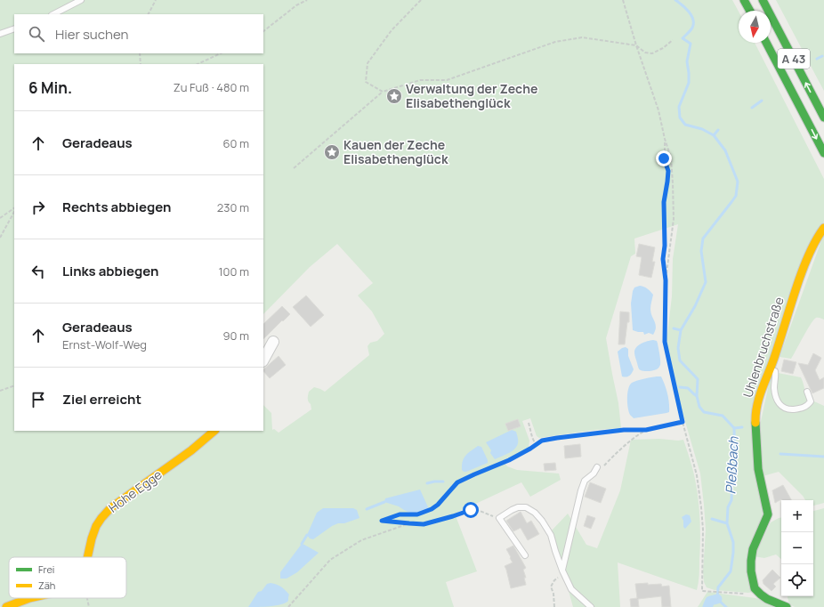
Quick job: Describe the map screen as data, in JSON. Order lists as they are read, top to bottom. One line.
{"streets":{"main road":["A 43","Uhlenbruchstraße","Hohe Egge"]},"water":["Pleßbach"],"places":{"place":["Verwaltung der Zeche Elisabethenglück","Kauen der Zeche Elisabethenglück"]},"legend":["Frei","Zäh"],"north":"bottom","page":{"search":"Hier suchen","heading":["6 Min.","Zu Fuß · 480 m"],"list":[["Geradeaus","60 m"],["Rechts abbiegen","230 m"],["Links abbiegen","100 m"],["Geradeaus","Ernst-Wolf-Weg","90 m"],"Ziel erreicht"],"map_buttons":["+","−"]}}
